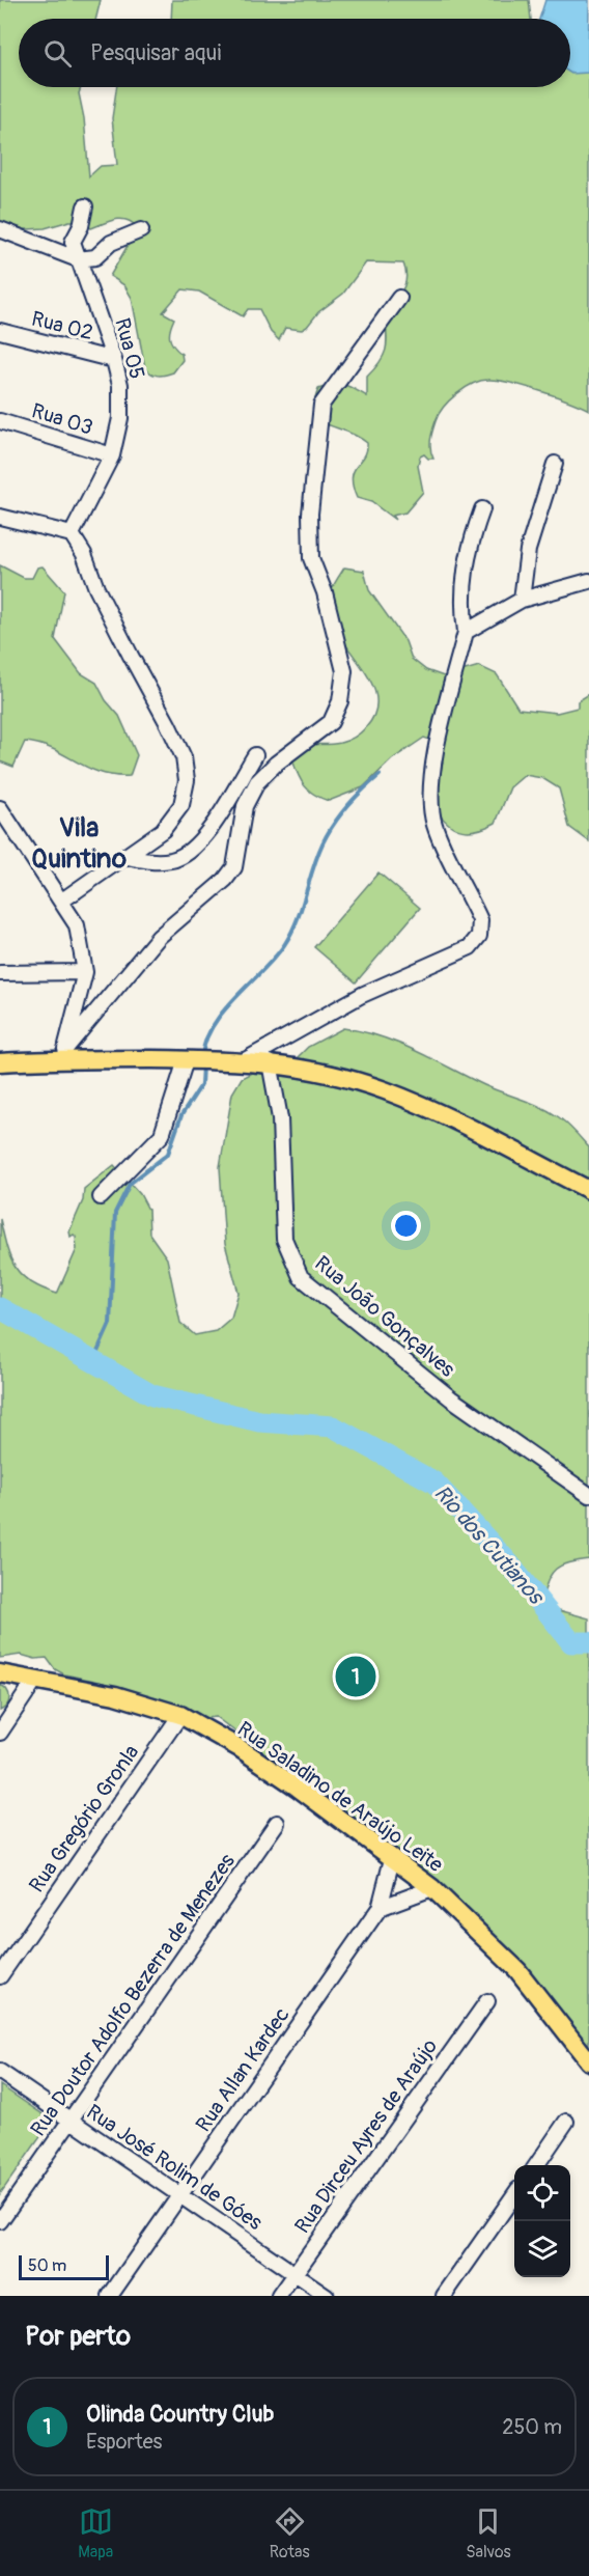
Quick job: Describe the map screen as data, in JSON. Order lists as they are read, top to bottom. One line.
{"streets":{"main road":["Rua Saladino de Araújo Leite"],"street":["Rua 02","Rua 05","Rua 03","Rua João Gonçalves","Rua Gregório Gronla","Rua Doutor Adolfo Bezerra de Menezes","Rua Allan Kardec","Rua Dirceu Ayres de Araújo","Rua José Rolim de Góes"]},"crossings":[["Rua 02","Rua 05"],["Rua 05","Rua 03"],["Rua Saladino de Araújo Leite","Rua Gregório Gronla"],["Rua Saladino de Araújo Leite","Rua Allan Kardec"],["Rua Doutor Adolfo Bezerra de Menezes","Rua José Rolim de Góes"],["Rua Allan Kardec","Rua José Rolim de Góes"],["Rua Dirceu Ayres de Araújo","Rua José Rolim de Góes"]],"districts":["Vila Quintino"],"water":["Rio dos Cutianos"],"scale_bar":"50 m","page":{"search":"Pesquisar aqui","pins":"1","scale":"50 m","heading":"Por perto","list":[{"mark":"1","name":"Olinda Country Club","note":"Esportes","value":"250 m"}],"nav":["Mapa","Rotas","Salvos"]}}
